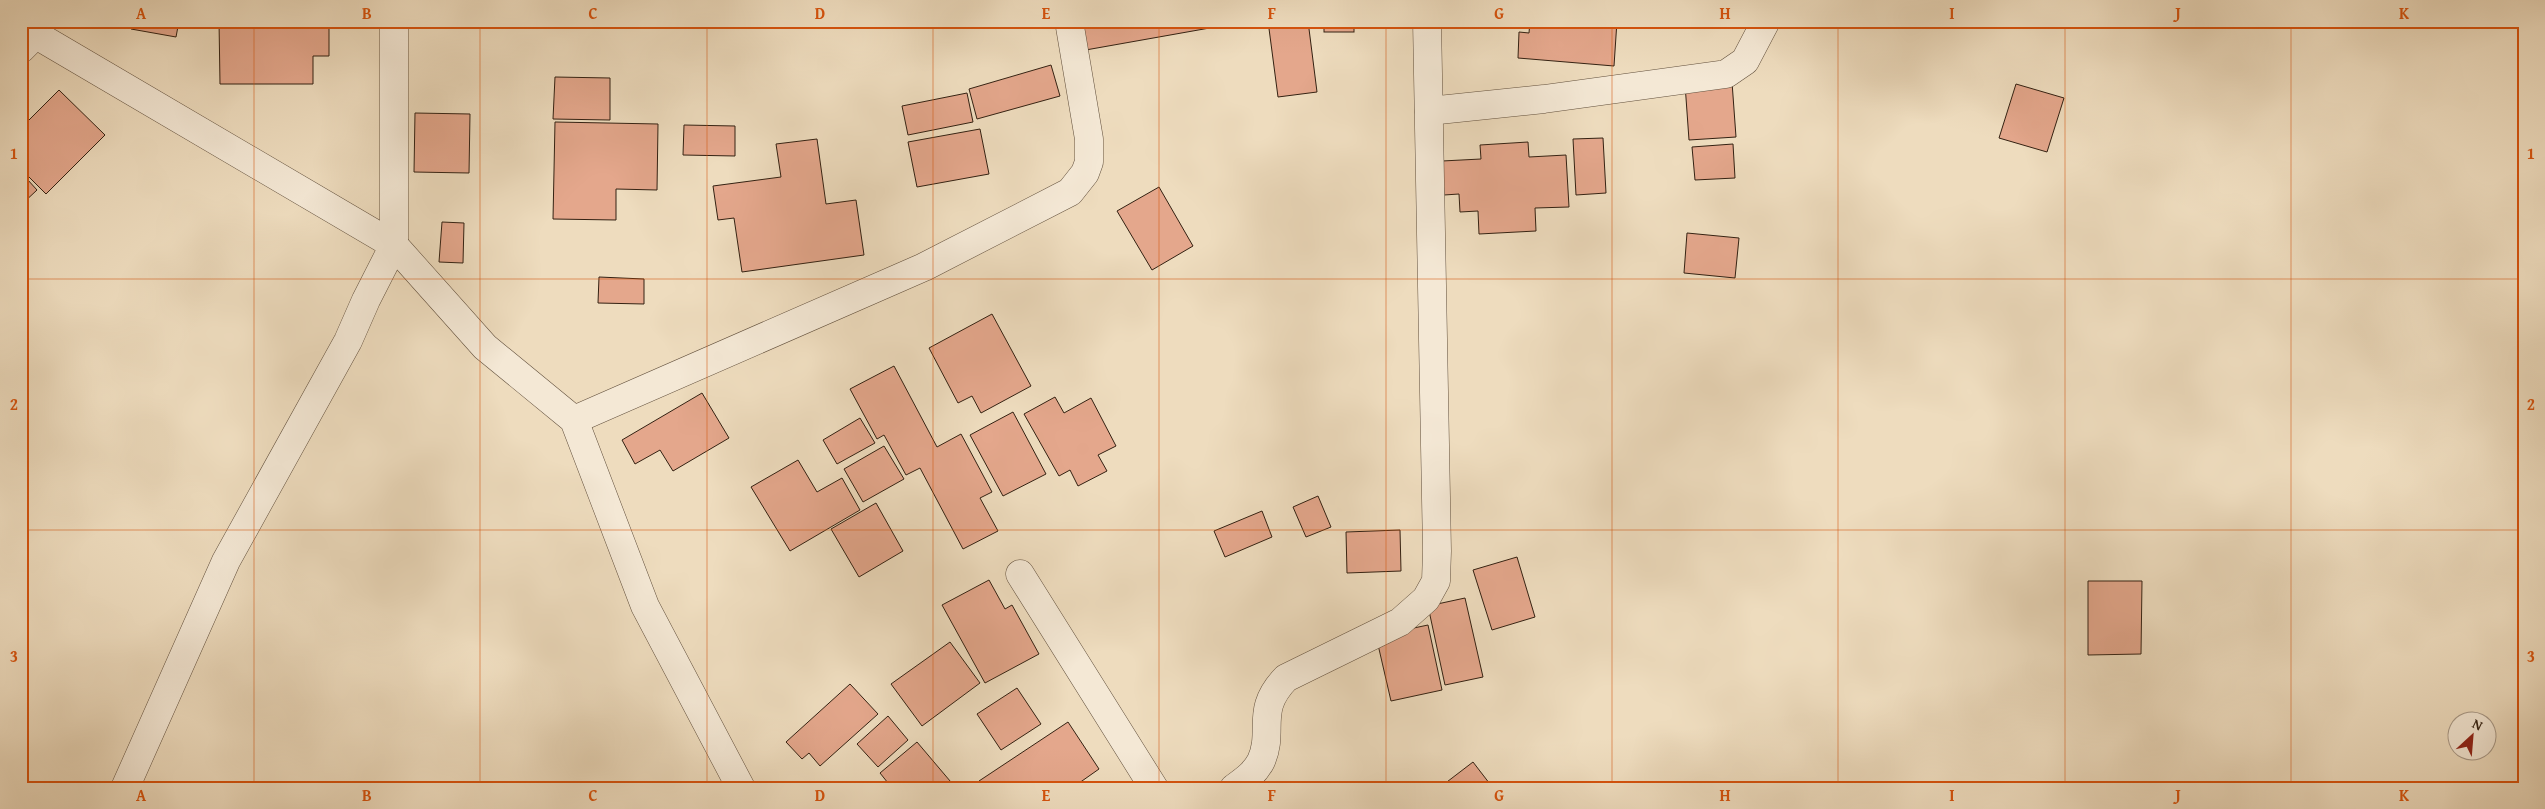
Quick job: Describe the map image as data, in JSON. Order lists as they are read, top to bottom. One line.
{"north":"top right","grid":{"columns":["A","B","C","D","E","F","G","H","I","J","K"],"rows":["1","2","3"]}}
